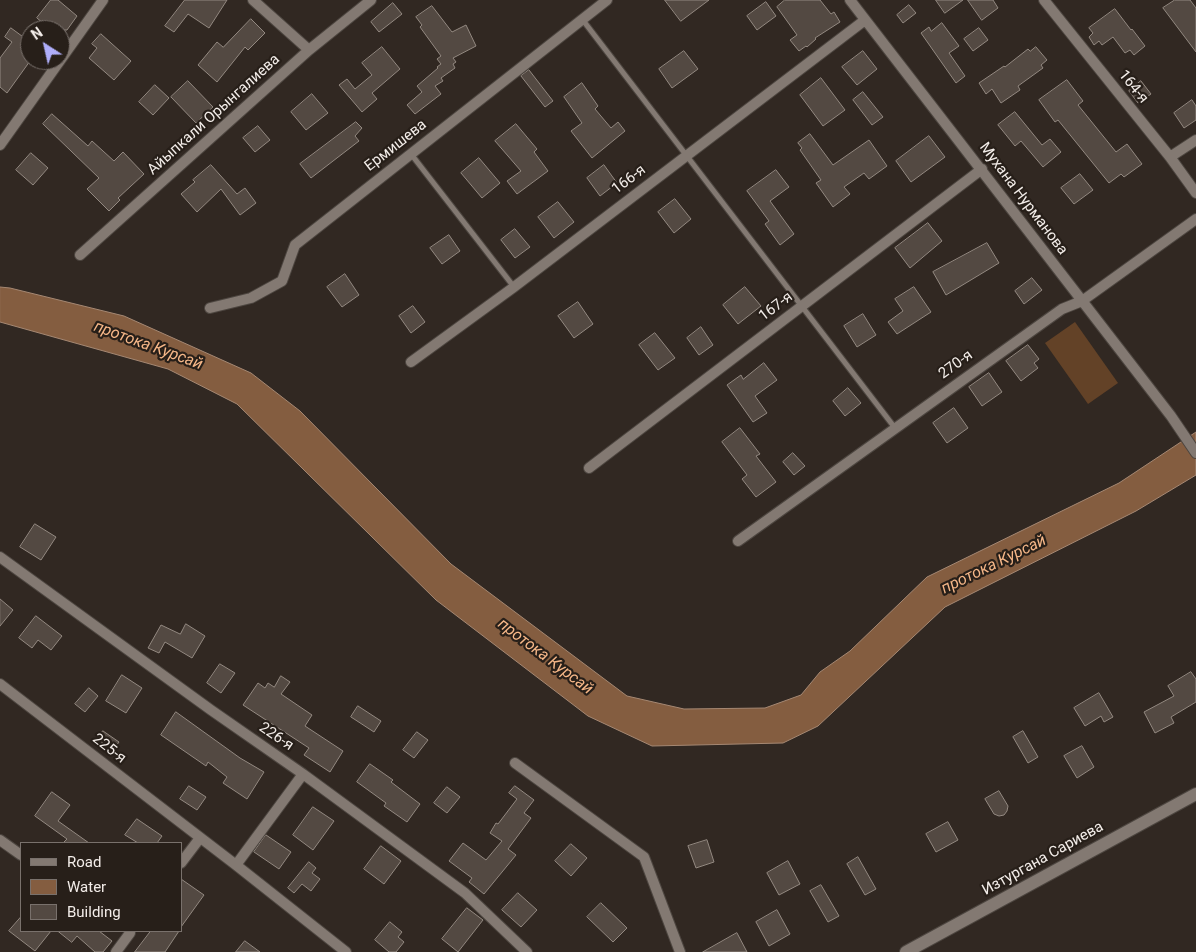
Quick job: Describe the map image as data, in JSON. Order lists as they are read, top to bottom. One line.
{"streets":{"street":["164-я","Айыпкали Орынгалиева","Ермишева","166-я","Мухана Нурманова","167-я","270-я","226-я","225-я","Изтургана Сариева"]},"crossings":[["166-я","Мухана Нурманова"],["Мухана Нурманова","167-я"],["Мухана Нурманова","270-я"]],"water":["протока Курсай"],"legend":["Road","Water","Building"],"north":"top left"}
